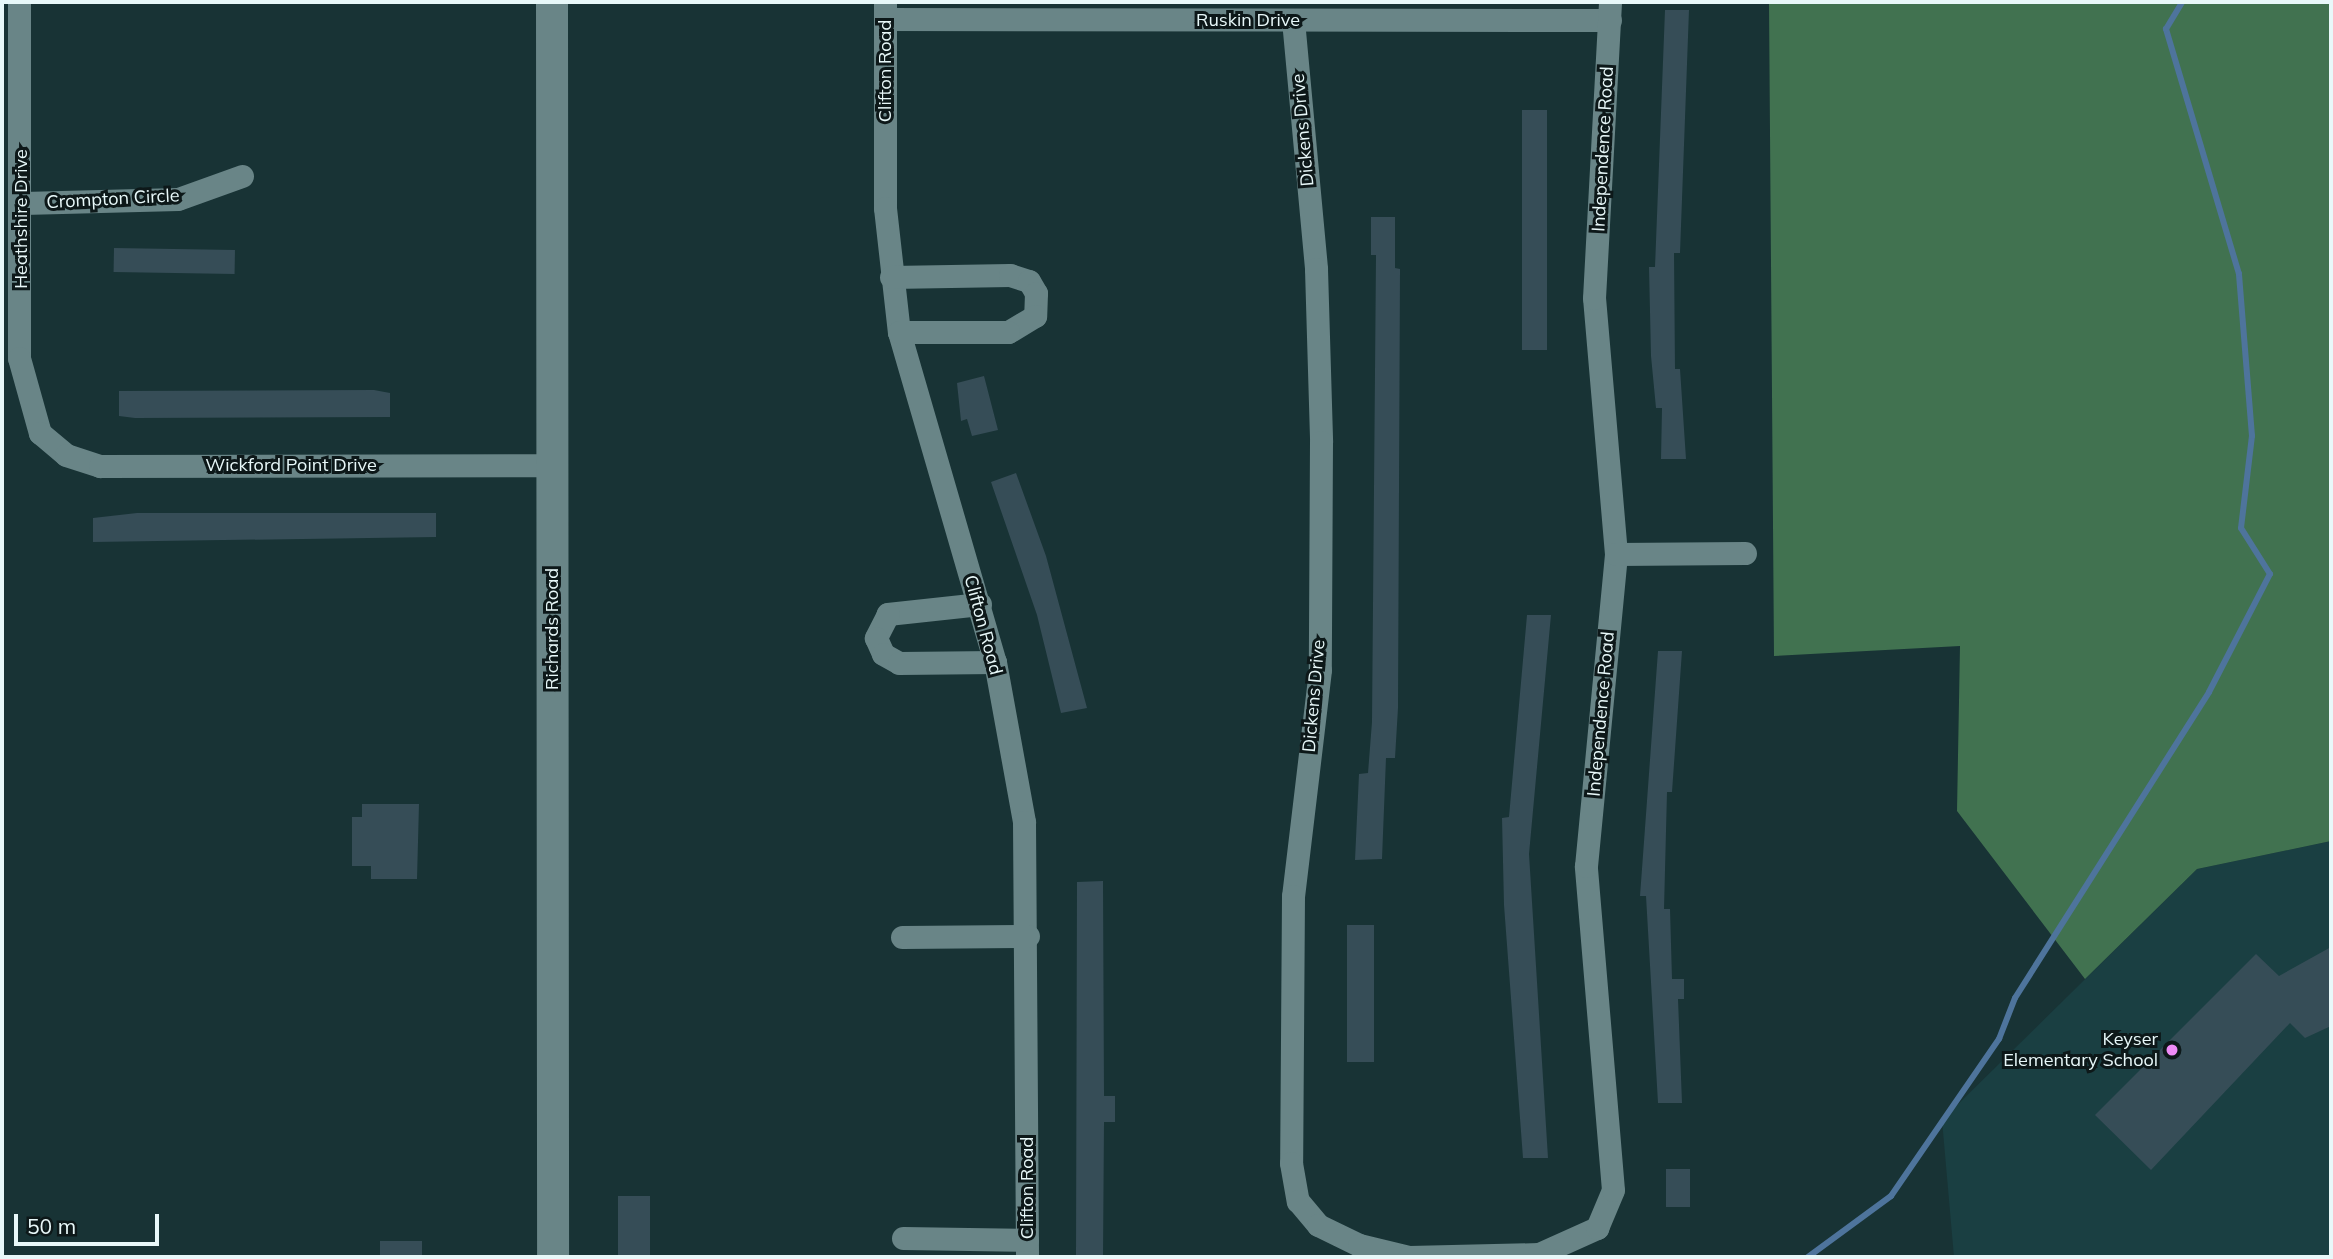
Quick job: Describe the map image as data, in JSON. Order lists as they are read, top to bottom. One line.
{"streets":{"street":["Ruskin Drive","Clifton Road","Dickens Drive","Independence Road","Crompton Circle","Heathshire Drive","Wickford Point Drive","Richards Road"]},"crossings":[["Ruskin Drive","Clifton Road"],["Ruskin Drive","Dickens Drive"],["Ruskin Drive","Independence Road"],["Dickens Drive","Independence Road"],["Crompton Circle","Heathshire Drive"],["Heathshire Drive","Wickford Point Drive"],["Wickford Point Drive","Richards Road"]],"places":["Keyser Elementary School"],"scale_bar":"50 m"}
